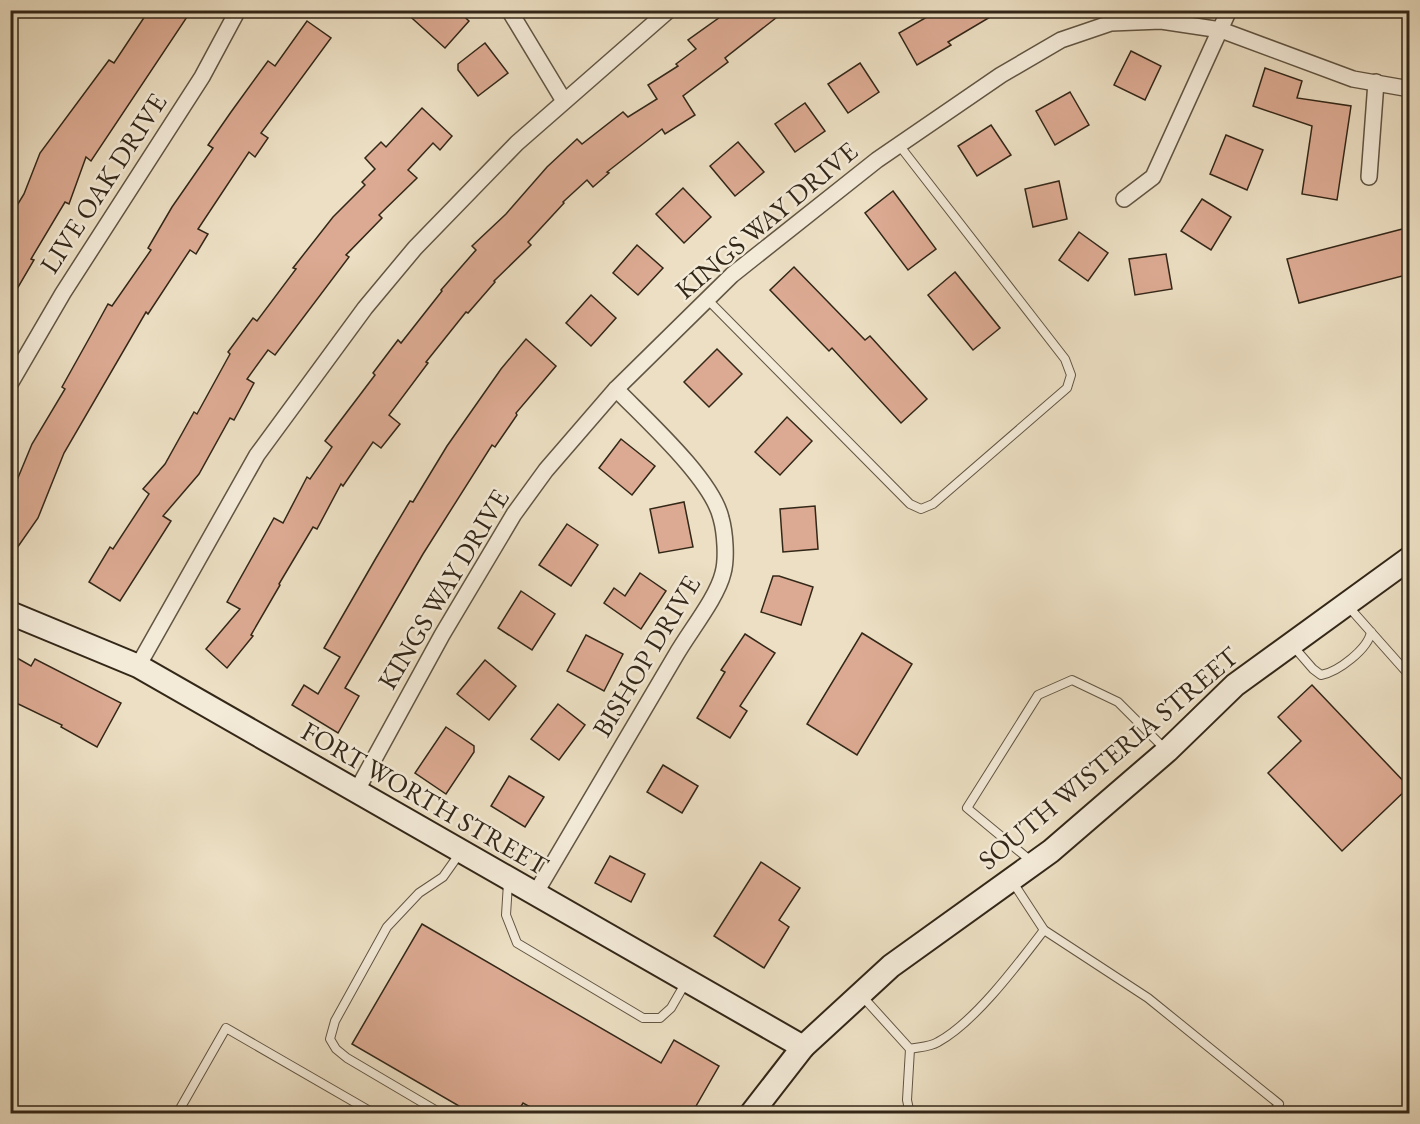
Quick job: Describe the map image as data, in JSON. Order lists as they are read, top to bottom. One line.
{"streets":{"street":["LIVE OAK DRIVE","KINGS WAY DRIVE","BISHOP DRIVE","SOUTH WISTERIA STREET","FORT WORTH STREET"]},"crossings":[["KINGS WAY DRIVE","BISHOP DRIVE"],["KINGS WAY DRIVE","FORT WORTH STREET"],["BISHOP DRIVE","FORT WORTH STREET"],["SOUTH WISTERIA STREET","FORT WORTH STREET"]]}
